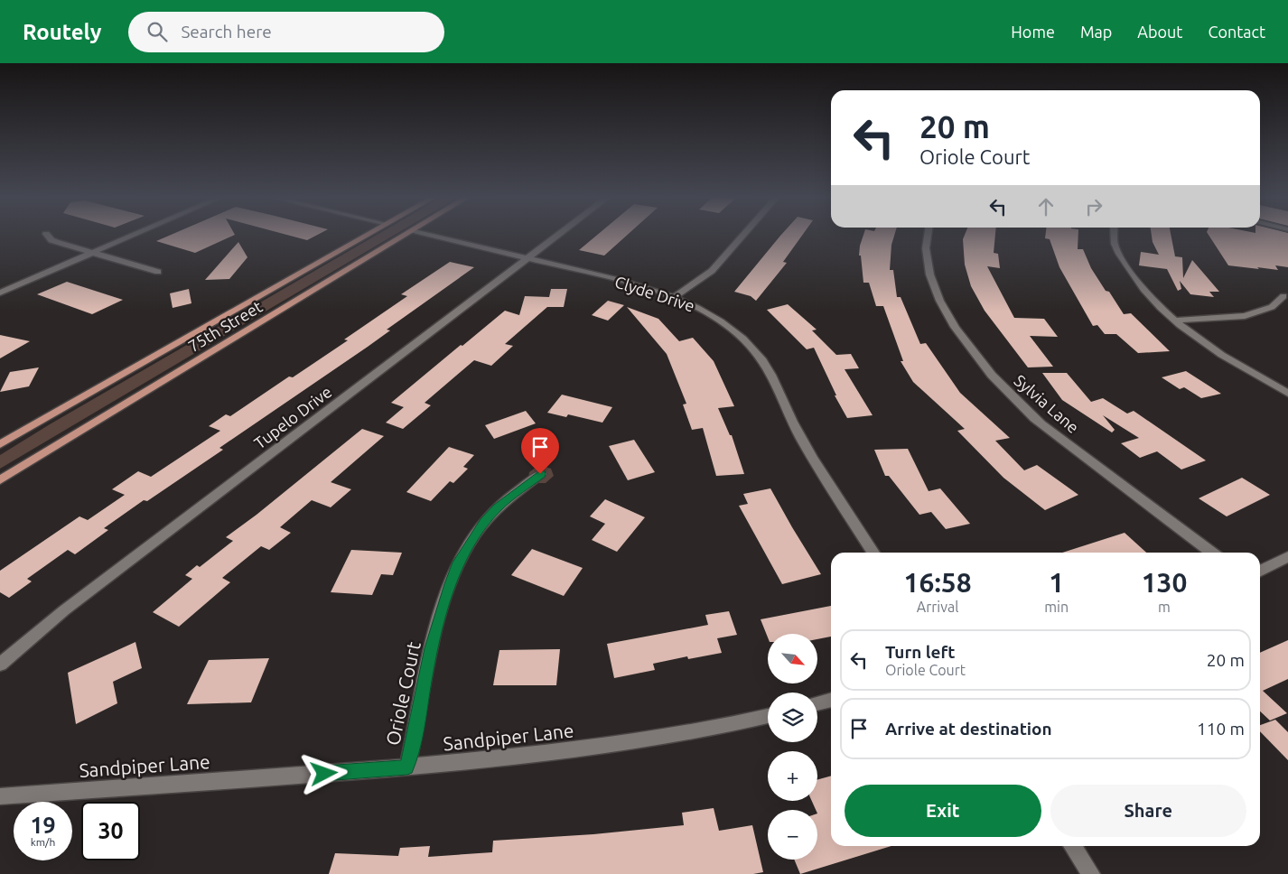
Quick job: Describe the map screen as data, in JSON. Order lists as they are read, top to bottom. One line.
{"streets":{"main road":["75th Street"],"street":["Clyde Drive","Sylvia Lane","Tupelo Drive","Oriole Court","Sandpiper Lane"]},"crossings":[["Clyde Drive","Tupelo Drive"],["Oriole Court","Sandpiper Lane"]],"north":"bottom right","page":{"header":"Routely","search":"Search here","nav":["Home","Map","About","Contact"],"turn":["20 m","Oriole Court"],"eta":["16:58","Arrival","1","min","130","m"],"list":[{"name":"Turn left","note":"Oriole Court","value":"20 m"},{"name":"Arrive at destination","value":"110 m"}],"map_buttons":["+","−"],"buttons":["Exit","Share"],"speed":"19 km/h","limit":"30"}}
